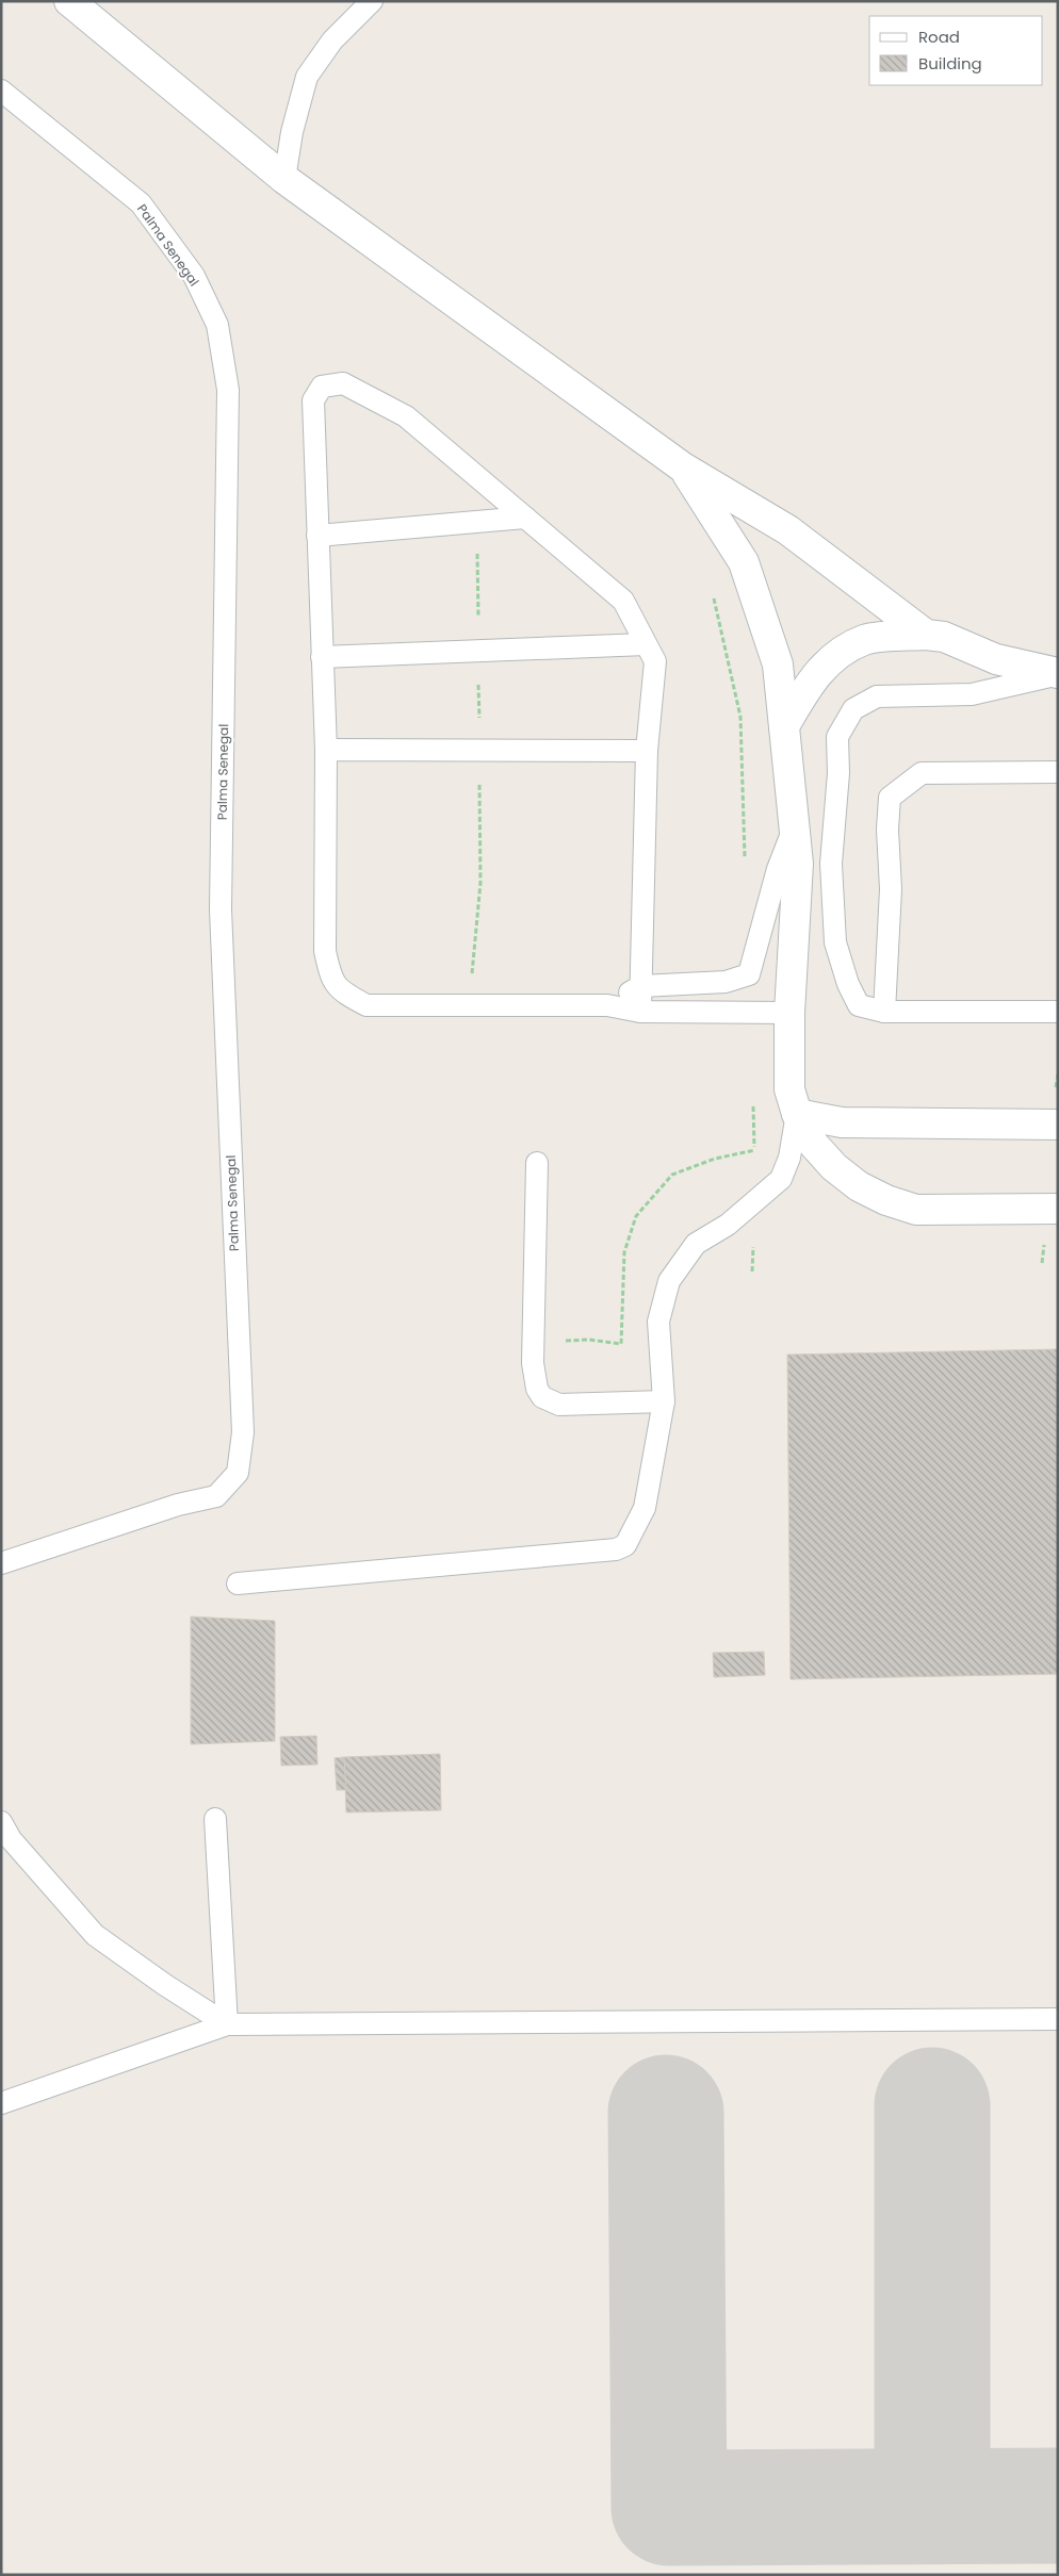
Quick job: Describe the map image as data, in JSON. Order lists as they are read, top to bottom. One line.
{"streets":{"lane":["Palma Senegal"]},"legend":["Road","Building"]}
